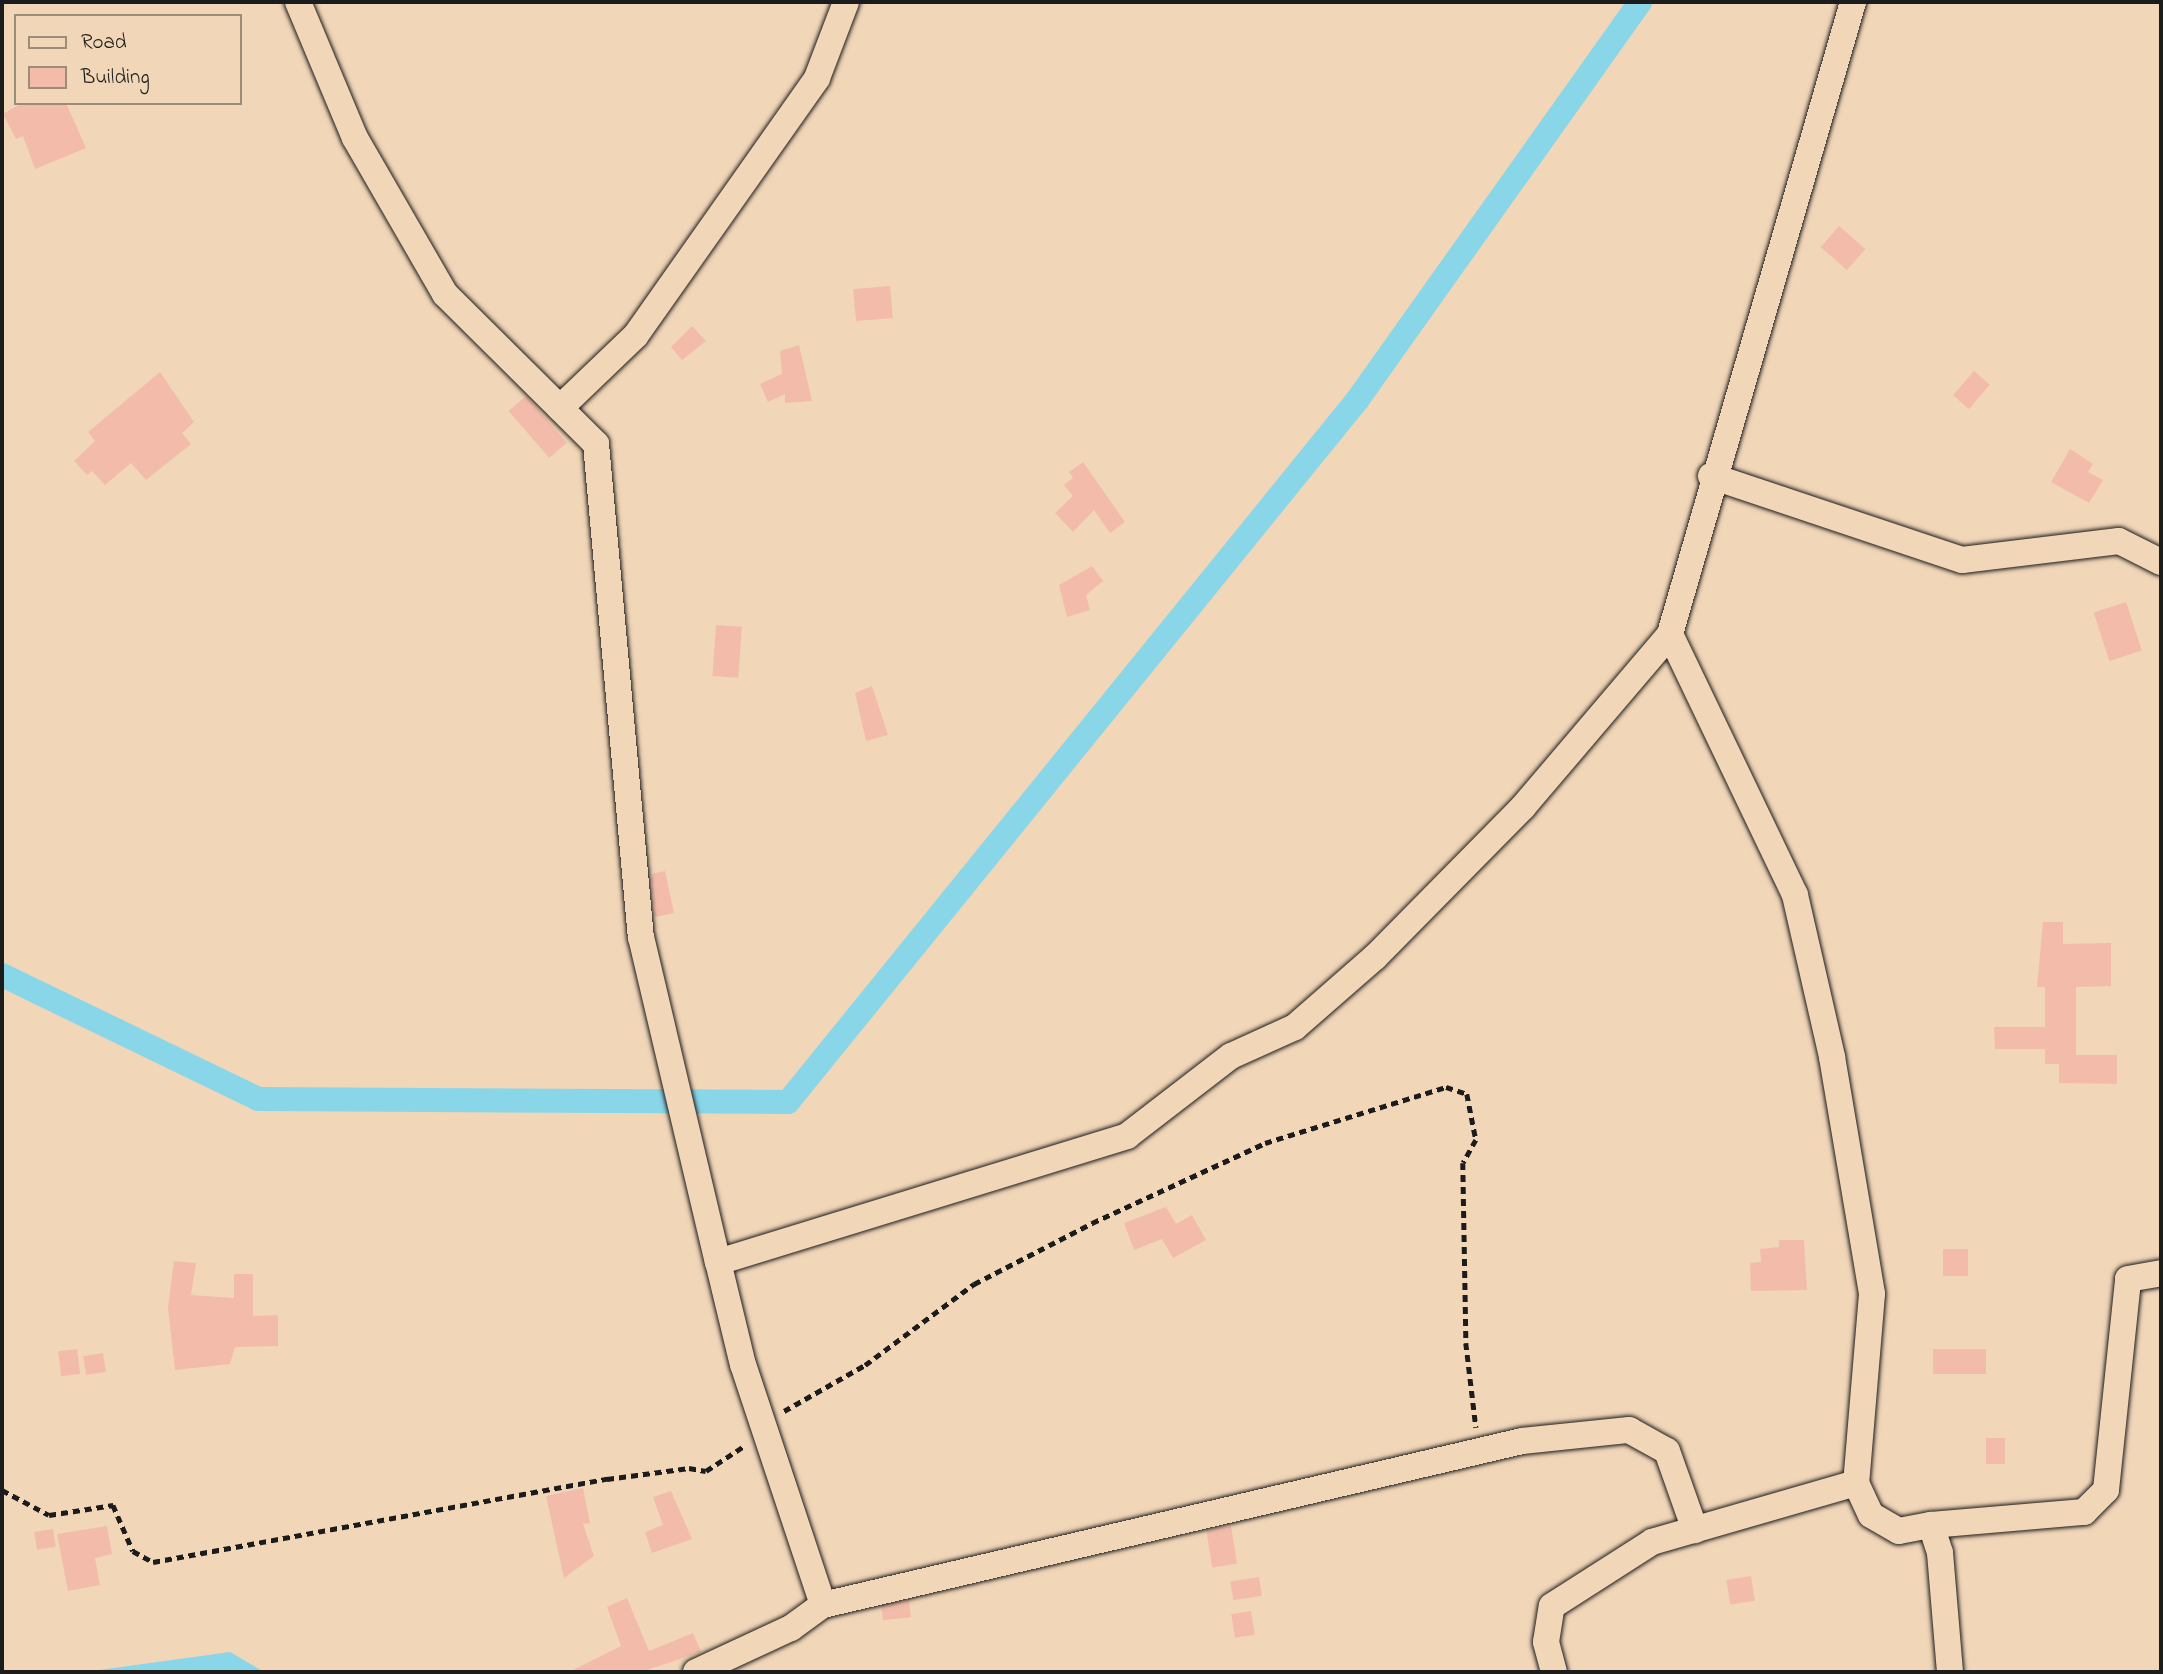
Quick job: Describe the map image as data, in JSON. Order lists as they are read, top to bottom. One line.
{"legend":["Road","Building"]}
